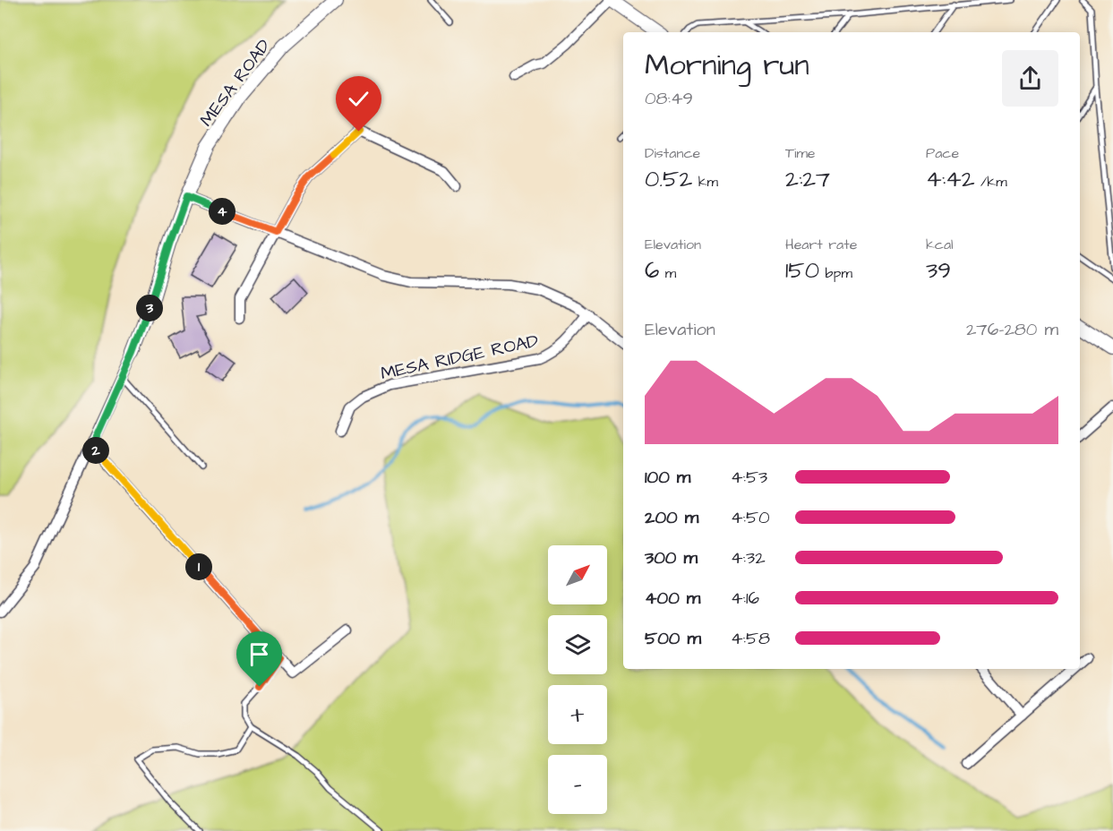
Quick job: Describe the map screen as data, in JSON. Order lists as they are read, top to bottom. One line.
{"streets":{"street":["MESA ROAD","MESA RIDGE ROAD"]},"north":"top right","page":{"heading":["Morning run","08:49"],"stats":[["Distance","0.52 km"],["Time","2:27"],["Pace","4:42 /km"],["Elevation","6 m"],["Heart rate","150 bpm"],["kcal","39"]],"pins":["4","3","2","1"],"chart":["Elevation","276–280 m"],"list":[{"name":"100 m","note":"4:53"},{"name":"200 m","note":"4:50"},{"name":"300 m","note":"4:32"},{"name":"400 m","note":"4:16"},{"name":"500 m","note":"4:58"}],"map_buttons":["+","−"]}}
